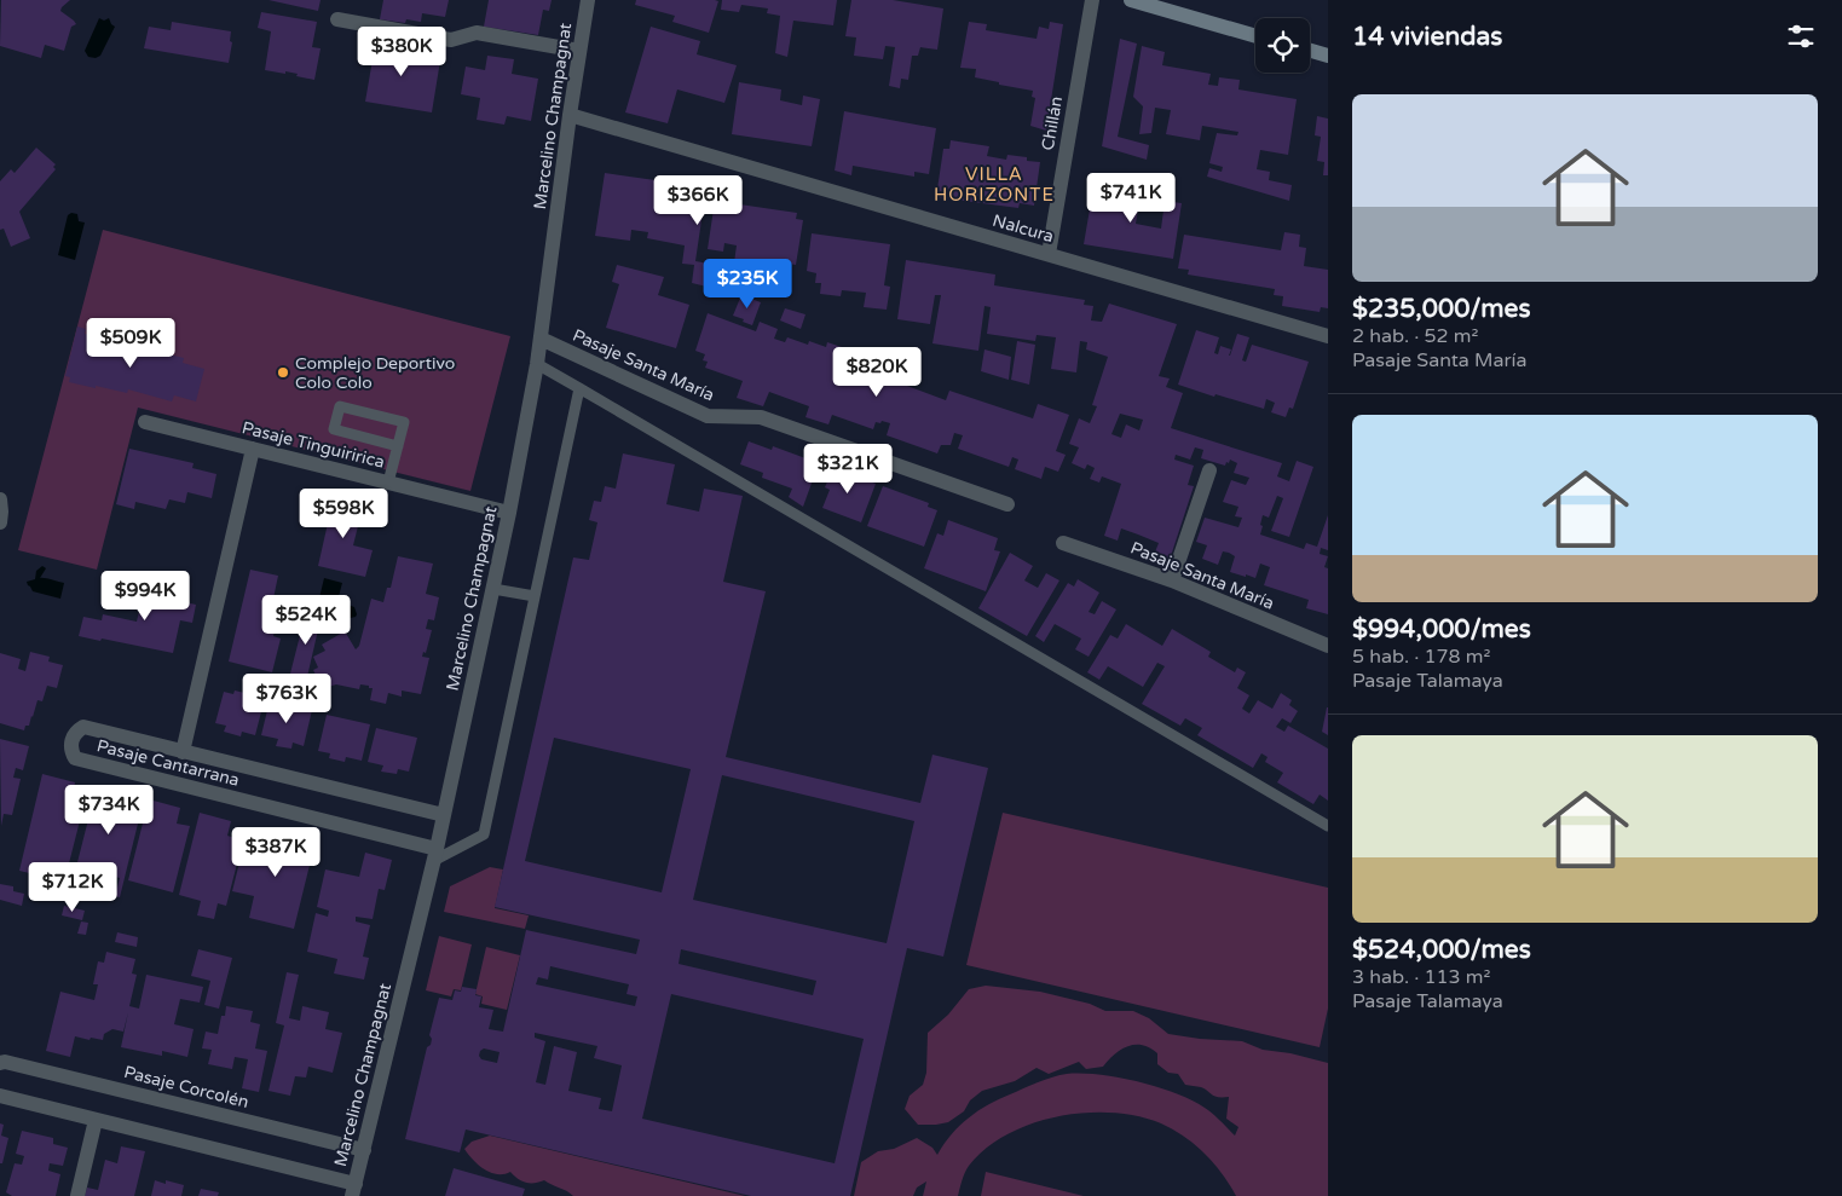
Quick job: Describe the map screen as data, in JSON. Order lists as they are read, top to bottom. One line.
{"streets":{"street":["Marcelino Champagnat","Chillán","Nalcura","Pasaje Santa María","Pasaje Tinguiririca","Pasaje Cantarrana","Pasaje Corcolén"]},"crossings":[["Marcelino Champagnat","Nalcura"],["Marcelino Champagnat","Pasaje Santa María"],["Marcelino Champagnat","Pasaje Tinguiririca"],["Marcelino Champagnat","Pasaje Cantarrana"],["Marcelino Champagnat","Pasaje Corcolén"],["Chillán","Nalcura"]],"districts":["VILLA HORIZONTE"],"places":["Complejo Deportivo Colo Colo"],"page":{"heading":"14 viviendas","price":["$380K","$741K","$366K","$235K","$509K","$820K","$321K","$598K","$994K","$524K","$763K","$734K","$387K","$712K"],"list":[{"name":"$235,000/mes","note":"2 hab. · 52 m² · Pasaje Santa María"},{"name":"$994,000/mes","note":"5 hab. · 178 m² · Pasaje Talamaya"},{"name":"$524,000/mes","note":"3 hab. · 113 m² · Pasaje Talamaya"}]}}
